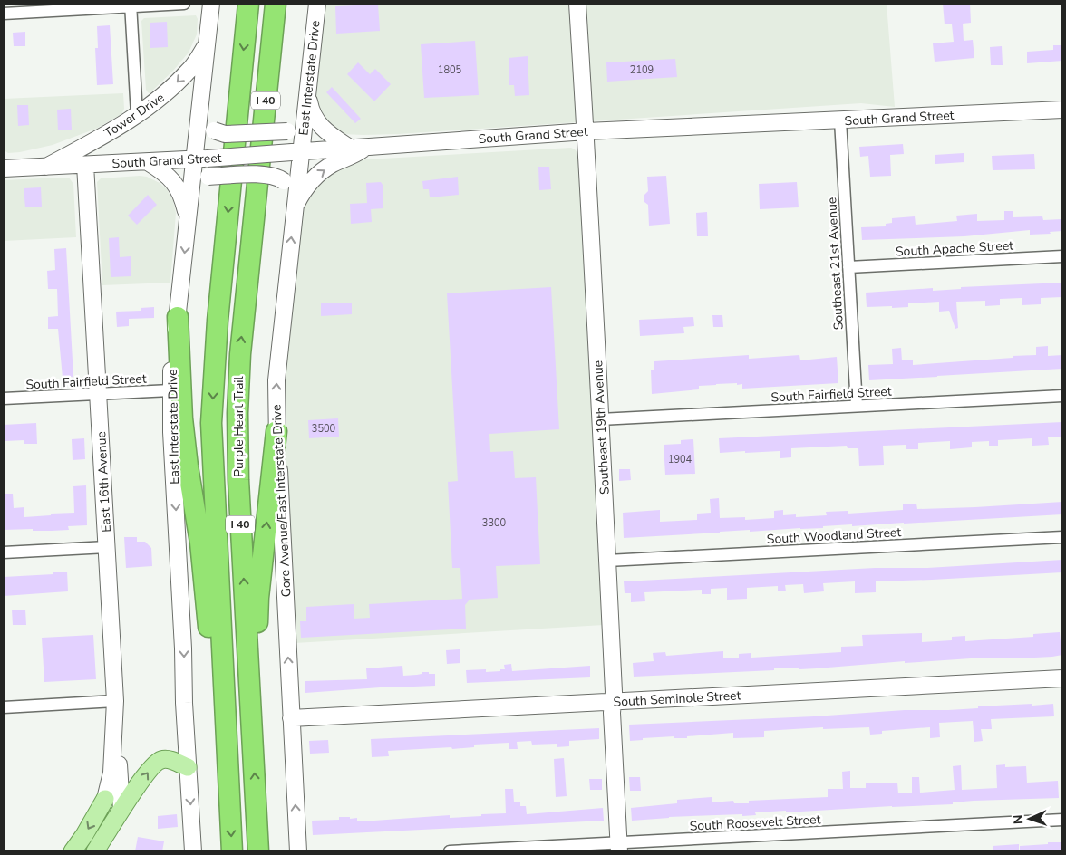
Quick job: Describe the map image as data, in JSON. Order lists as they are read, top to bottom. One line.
{"streets":{"highway":["I 40","Purple Heart Trail"],"main road":["East Interstate Drive","Tower Drive","South Grand Street","Southeast 19th Avenue","East 16th Avenue","Gore Avenue/East Interstate Drive","South Seminole Street"],"street":["South Apache Street","Southeast 21st Avenue","South Fairfield Street","South Woodland Street","South Roosevelt Street"]},"crossings":[["East Interstate Drive","Tower Drive"],["East Interstate Drive","South Grand Street"],["East Interstate Drive","South Fairfield Street"],["East Interstate Drive","Gore Avenue/East Interstate Drive"],["Tower Drive","South Grand Street"],["South Grand Street","Southeast 21st Avenue"],["South Grand Street","Southeast 19th Avenue"],["South Grand Street","East 16th Avenue"],["South Grand Street","Gore Avenue/East Interstate Drive"],["South Apache Street","Southeast 21st Avenue"],["Southeast 21st Avenue","South Fairfield Street"],["South Fairfield Street","Southeast 19th Avenue"],["South Fairfield Street","East 16th Avenue"],["Southeast 19th Avenue","South Woodland Street"],["Southeast 19th Avenue","South Seminole Street"],["Southeast 19th Avenue","South Roosevelt Street"],["Gore Avenue/East Interstate Drive","South Seminole Street"]],"one_way":["East Interstate Drive","Tower Drive","Gore Avenue/East Interstate Drive"],"house_numbers":["1805","2109","3500","1904","3300"],"north":"left"}
